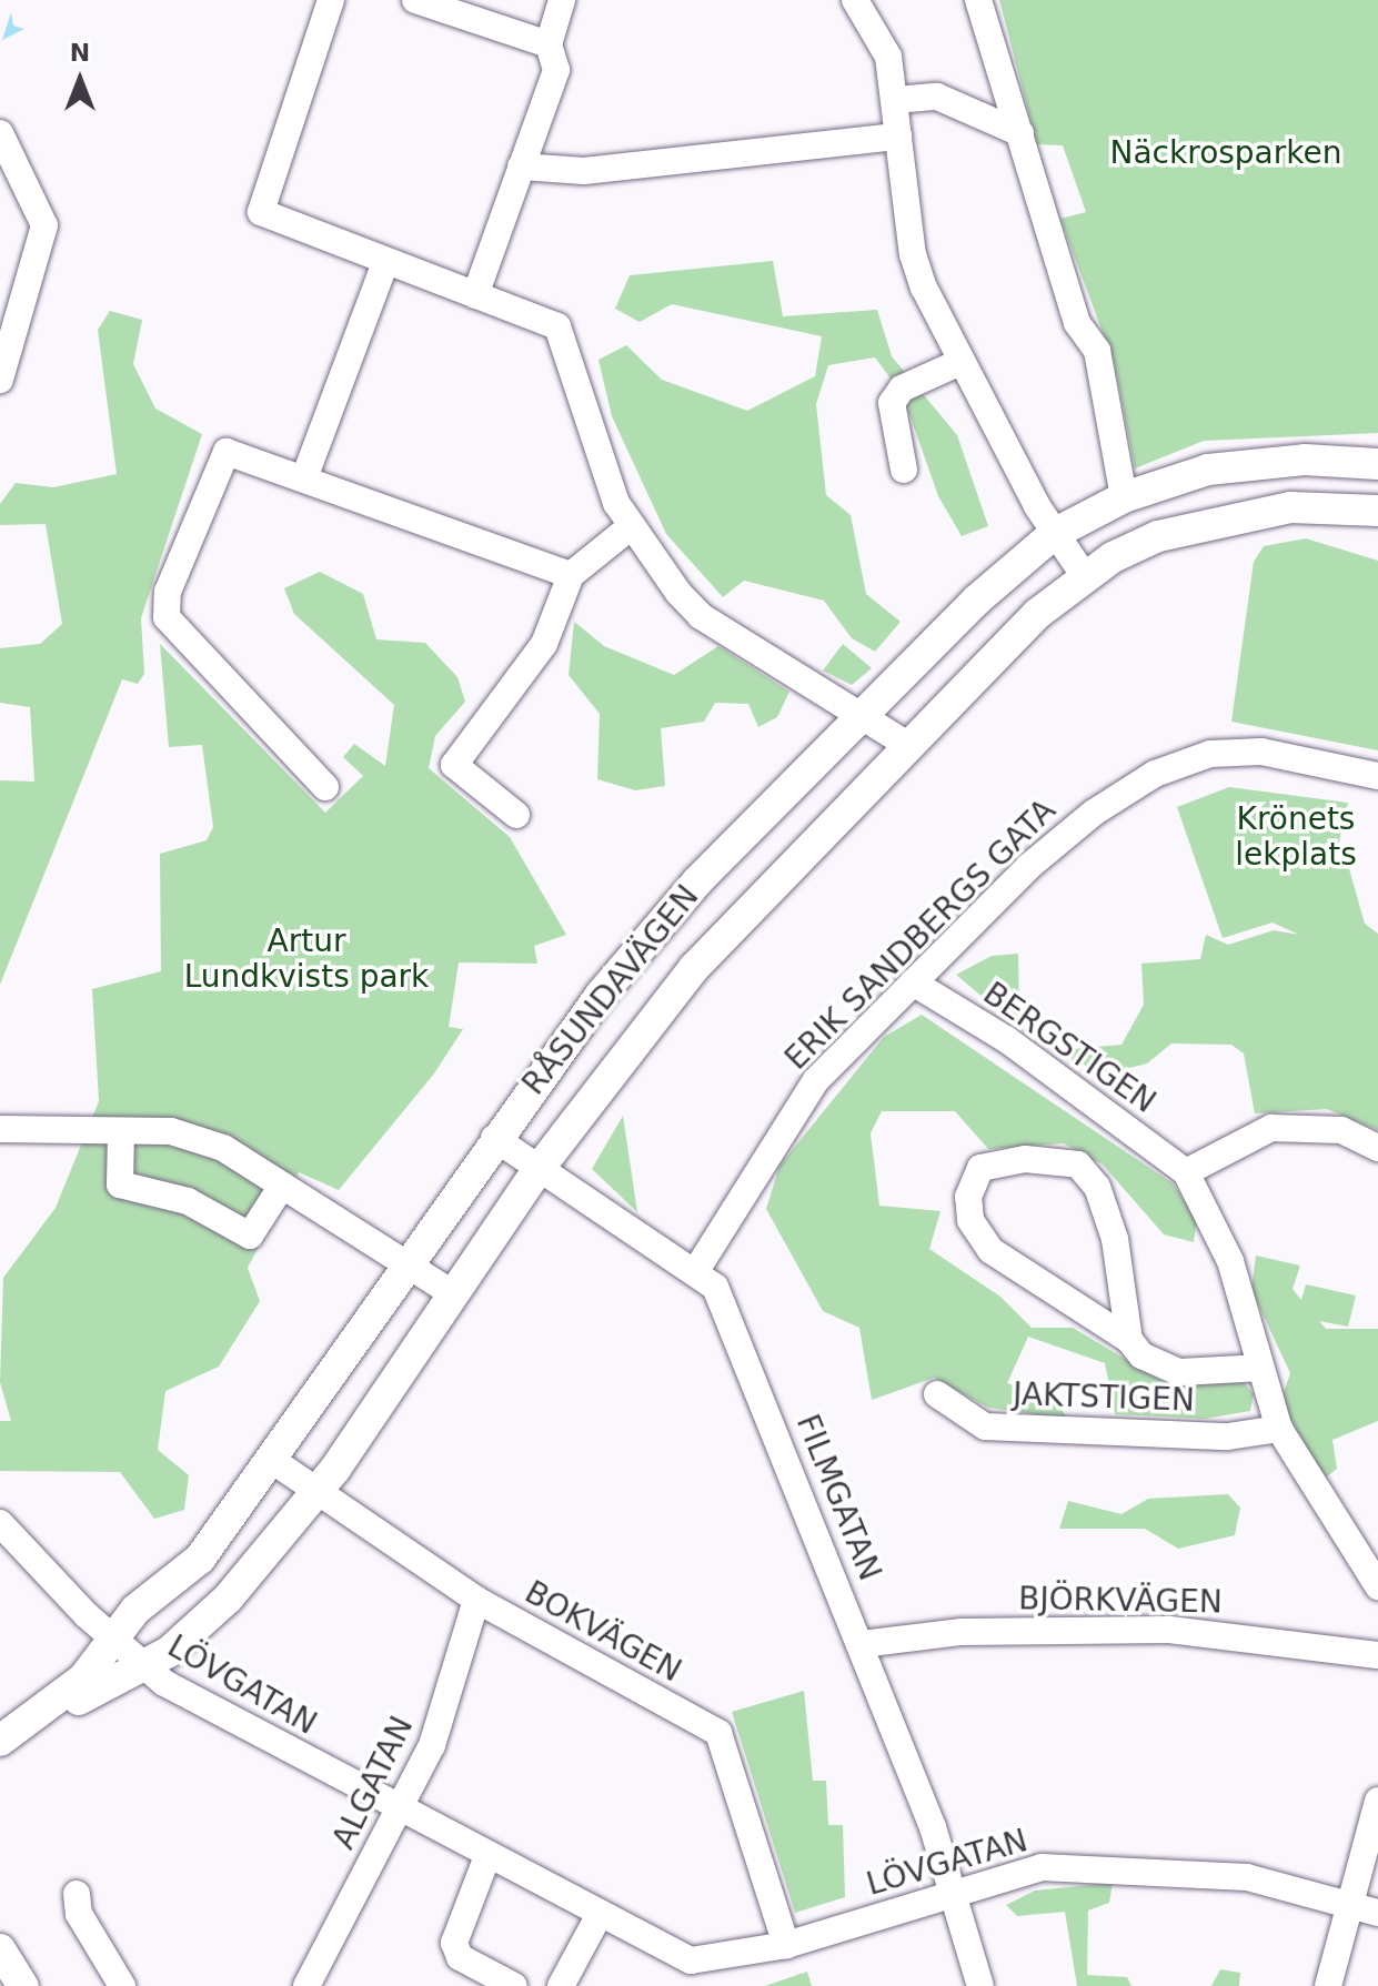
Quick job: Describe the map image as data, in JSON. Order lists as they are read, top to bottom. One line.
{"streets":{"street":["ERIK SANDBERGS GATA","RÅSUNDAVÄGEN","BERGSTIGEN","JAKTSTIGEN","FILMGATAN","BJÖRKVÄGEN","BOKVÄGEN","LÖVGATAN","ALGATAN"]},"crossings":[["ERIK SANDBERGS GATA","BERGSTIGEN"],["ERIK SANDBERGS GATA","FILMGATAN"],["RÅSUNDAVÄGEN","FILMGATAN"],["RÅSUNDAVÄGEN","BOKVÄGEN"],["RÅSUNDAVÄGEN","LÖVGATAN"],["BERGSTIGEN","JAKTSTIGEN"],["FILMGATAN","BJÖRKVÄGEN"],["FILMGATAN","LÖVGATAN"],["BOKVÄGEN","LÖVGATAN"],["BOKVÄGEN","ALGATAN"],["LÖVGATAN","ALGATAN"]],"parks":["Näckrosparken","Krönets lekplats","Artur Lundkvists park"],"north":"top"}
